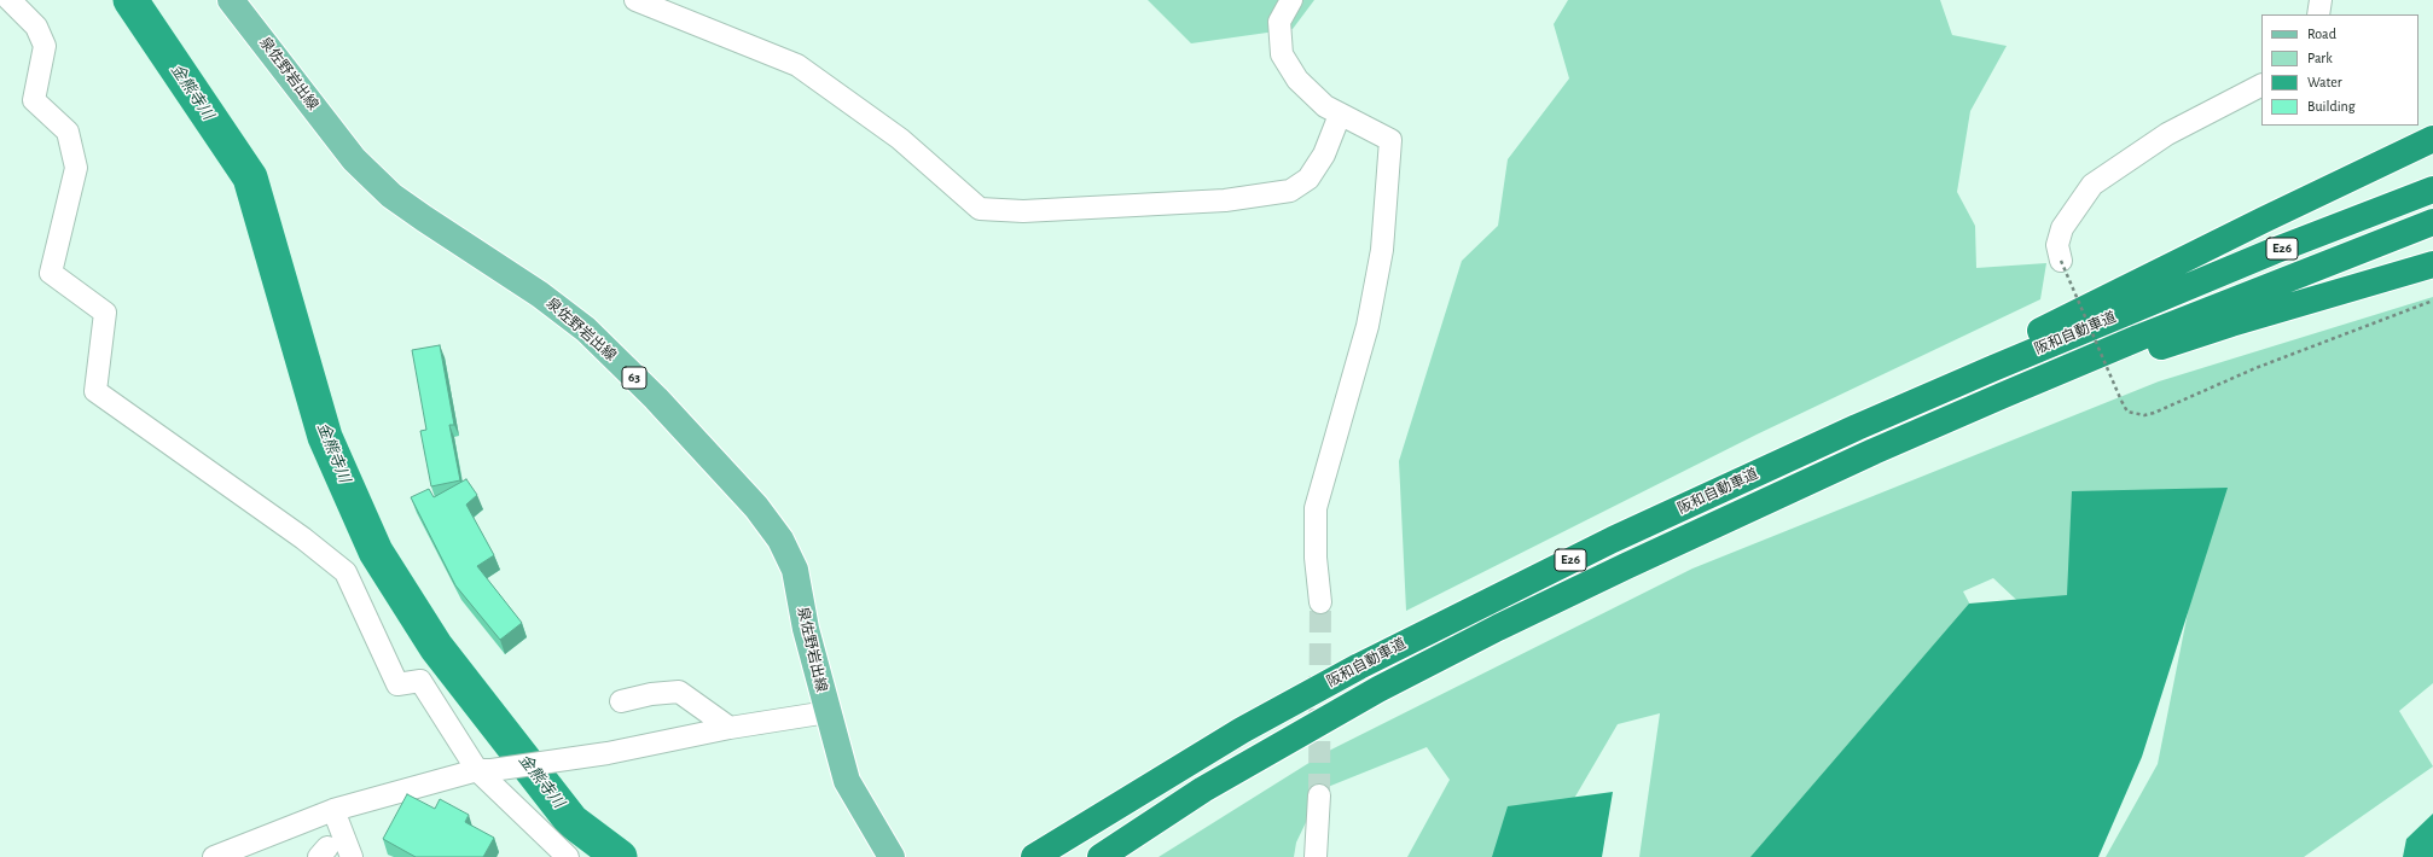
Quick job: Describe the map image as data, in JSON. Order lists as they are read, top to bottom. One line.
{"streets":{"highway":["E26","阪和自動車道"],"main road":["泉佐野岩出線","63"]},"water":["金熊寺川"],"legend":["Road","Park","Water","Building"]}
